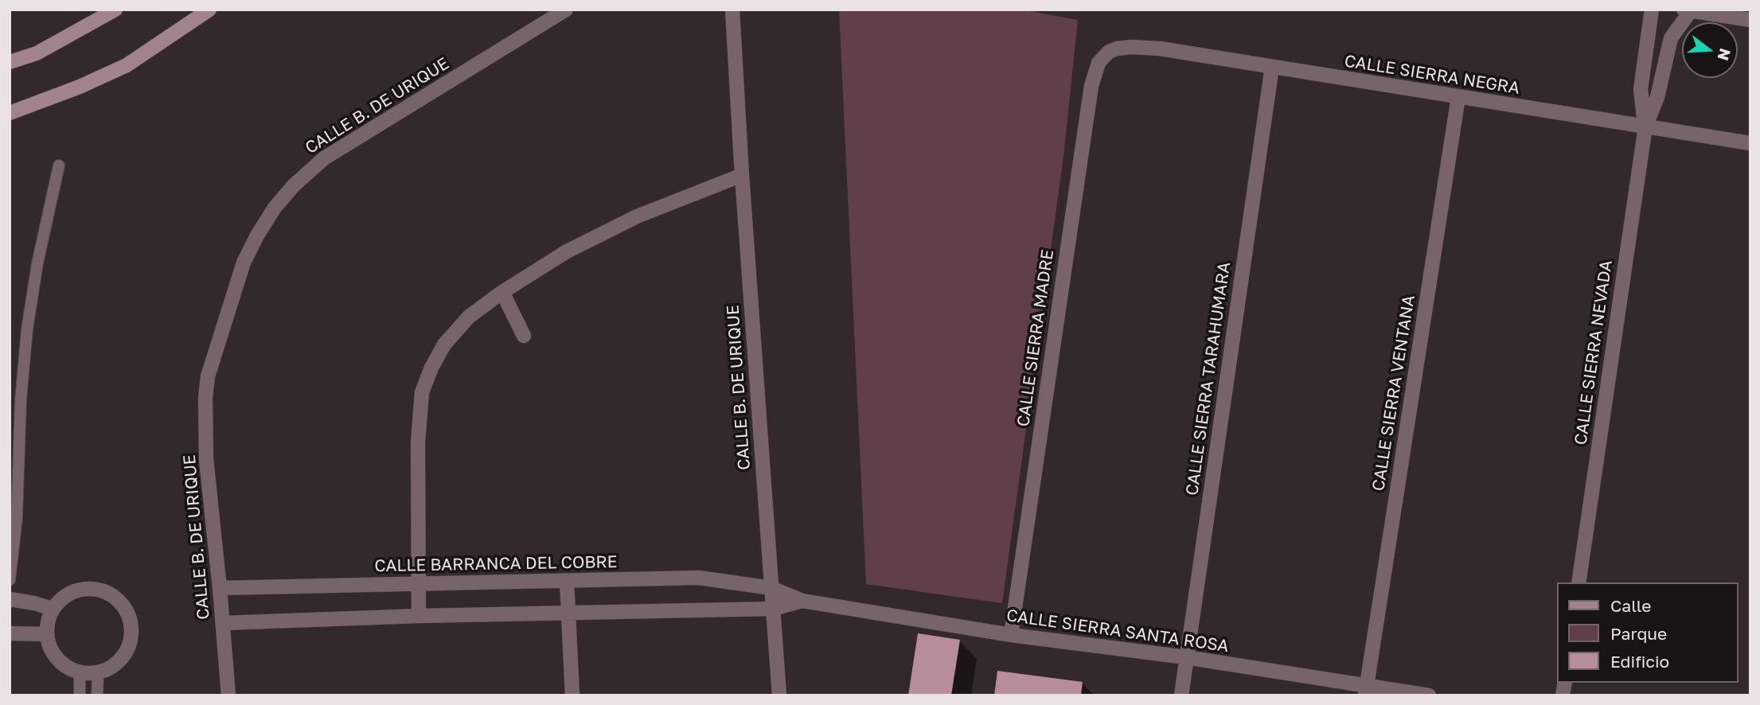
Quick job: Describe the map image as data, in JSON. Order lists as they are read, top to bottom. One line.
{"streets":{"street":["CALLE SIERRA NEGRA","CALLE B. DE URIQUE","CALLE SIERRA MADRE","CALLE SIERRA NEVADA","CALLE SIERRA TARAHUMARA","CALLE SIERRA VENTANA","CALLE BARRANCA DEL COBRE","CALLE SIERRA SANTA ROSA"]},"crossings":[["CALLE SIERRA NEGRA","CALLE SIERRA MADRE"],["CALLE SIERRA NEGRA","CALLE SIERRA NEVADA"],["CALLE SIERRA NEGRA","CALLE SIERRA TARAHUMARA"],["CALLE SIERRA NEGRA","CALLE SIERRA VENTANA"],["CALLE B. DE URIQUE","CALLE BARRANCA DEL COBRE"],["CALLE B. DE URIQUE","CALLE SIERRA SANTA ROSA"],["CALLE SIERRA MADRE","CALLE SIERRA SANTA ROSA"],["CALLE SIERRA TARAHUMARA","CALLE SIERRA SANTA ROSA"],["CALLE SIERRA VENTANA","CALLE SIERRA SANTA ROSA"],["CALLE BARRANCA DEL COBRE","CALLE SIERRA SANTA ROSA"]],"legend":["Calle","Parque","Edificio"],"north":"right"}
